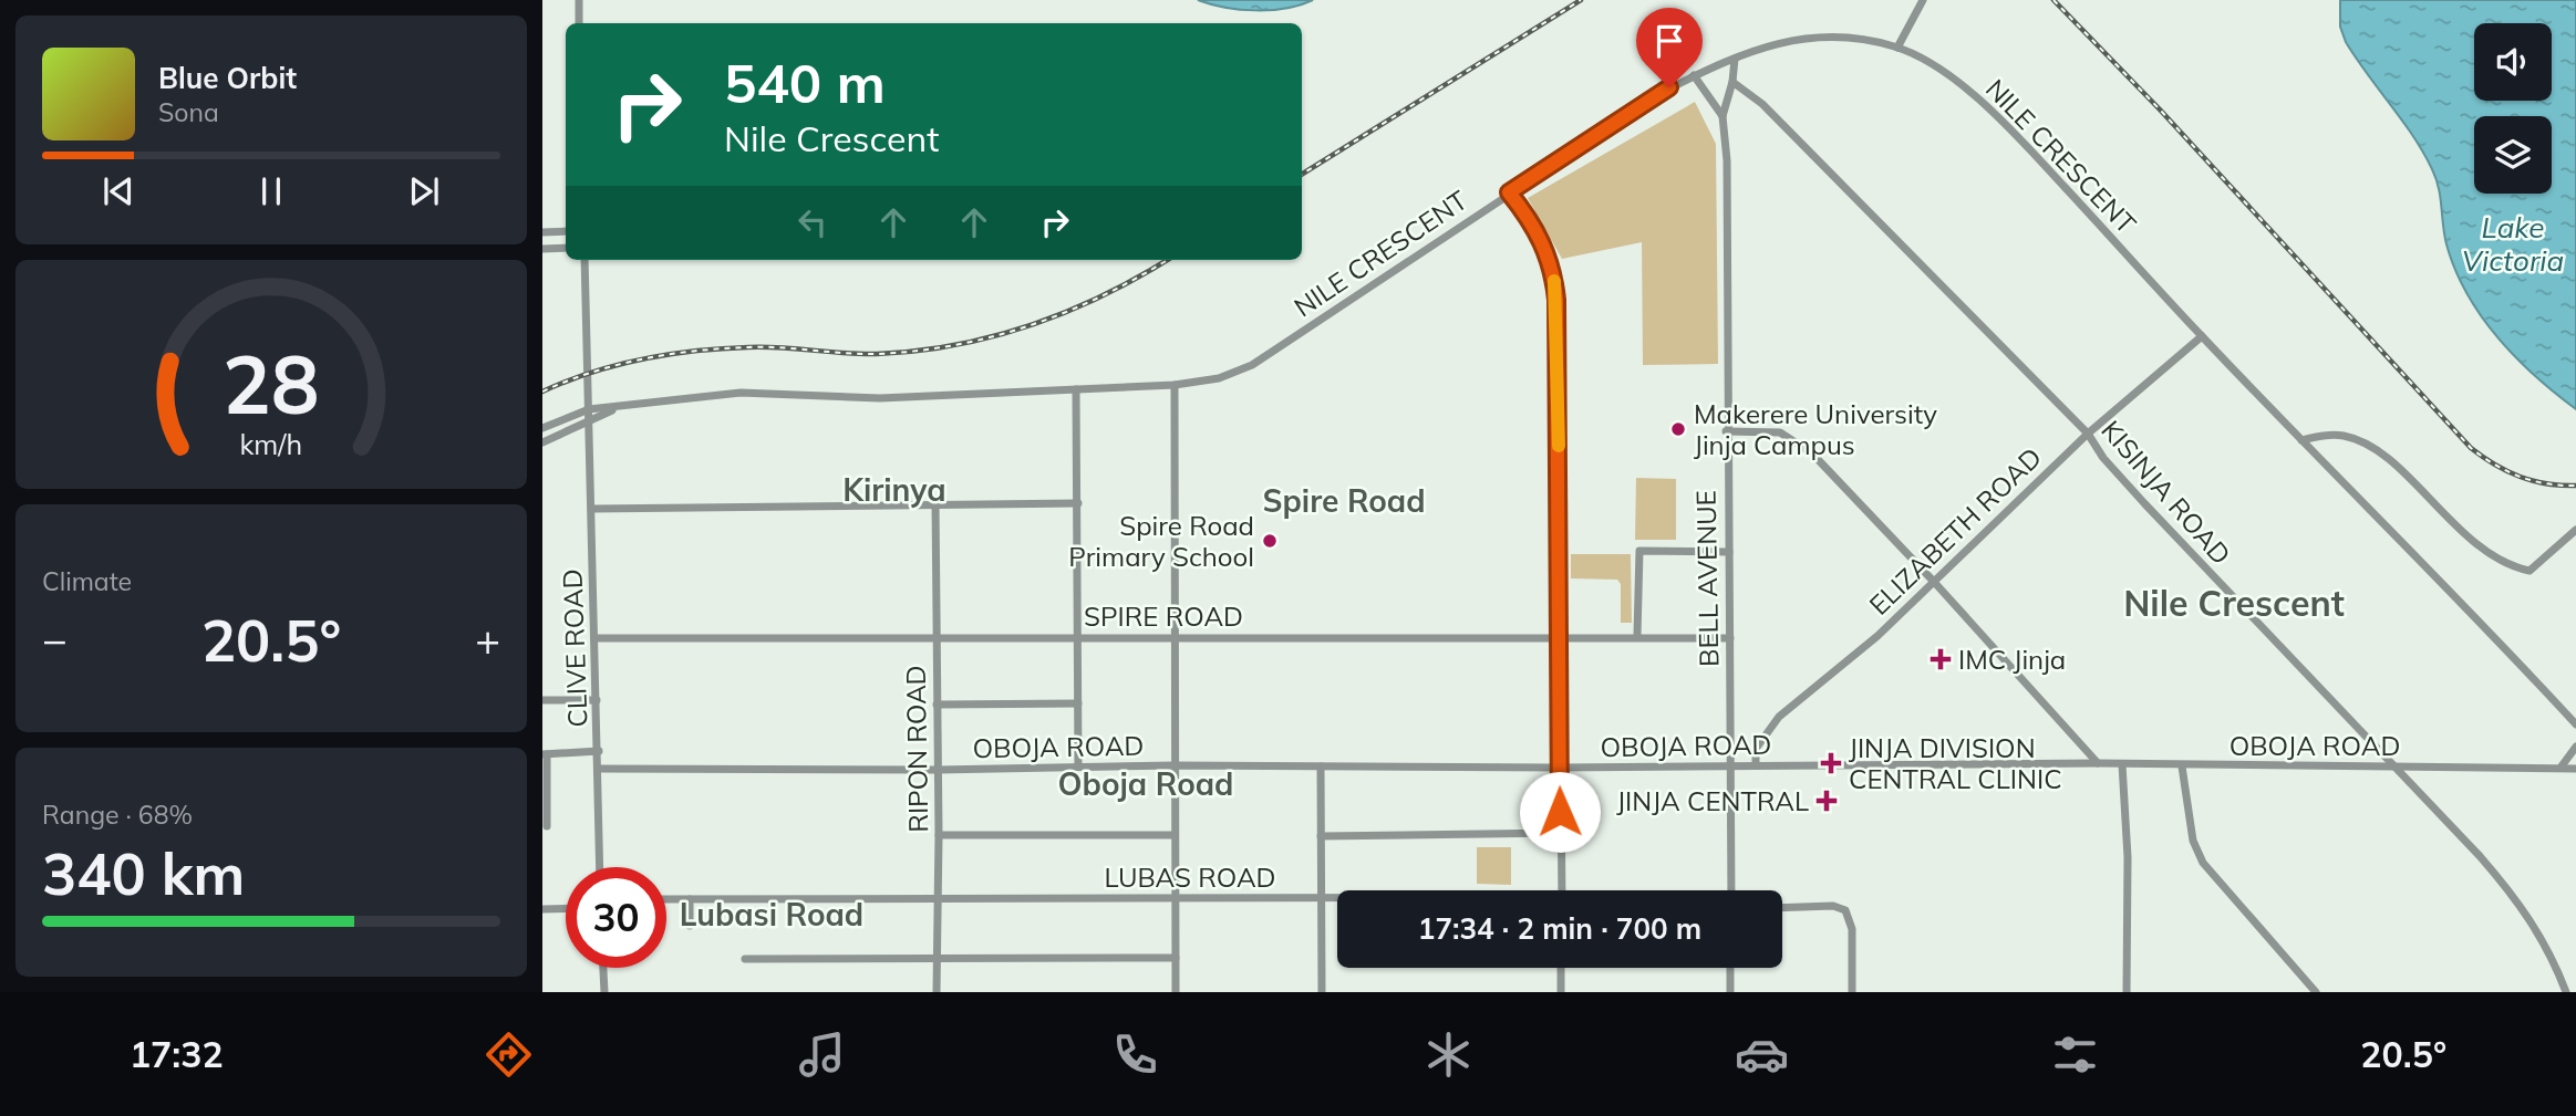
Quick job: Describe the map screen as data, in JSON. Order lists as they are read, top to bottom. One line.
{"streets":{"street":["NILE CRESCENT","KISINJA ROAD","ELIZABETH ROAD","BELL AVENUE","SPIRE ROAD","CLIVE ROAD","OBOJA ROAD","RIPON ROAD","LUBAS ROAD"]},"crossings":[["NILE CRESCENT","ELIZABETH ROAD"],["NILE CRESCENT","BELL AVENUE"],["NILE CRESCENT","CLIVE ROAD"],["KISINJA ROAD","ELIZABETH ROAD"],["KISINJA ROAD","OBOJA ROAD"],["ELIZABETH ROAD","OBOJA ROAD"],["BELL AVENUE","SPIRE ROAD"],["BELL AVENUE","OBOJA ROAD"],["SPIRE ROAD","CLIVE ROAD"],["SPIRE ROAD","RIPON ROAD"],["CLIVE ROAD","OBOJA ROAD"],["OBOJA ROAD","RIPON ROAD"],["RIPON ROAD","LUBAS ROAD"]],"districts":["Kirinya","Spire Road","Nile Crescent","Oboja Road","Lubasi Road"],"water":["Lake Victoria"],"places":{"other":["Makerere University Jinja Campus","Spire Road Primary School"],"health":["IMC Jinja","JINJA DIVISION CENTRAL CLINIC","JINJA CENTRAL"]},"page":{"turn":["540 m","Nile Crescent"],"song":["Blue Orbit","Sona"],"tile":["Climate",["Range · 68%","340 km"]],"heat":["−","20.5°","+"],"limit":"30","trip":"17:34 · 2 min · 700 m","tabs":["17:32","20.5°"],"gauge":["28","km/h"]}}
